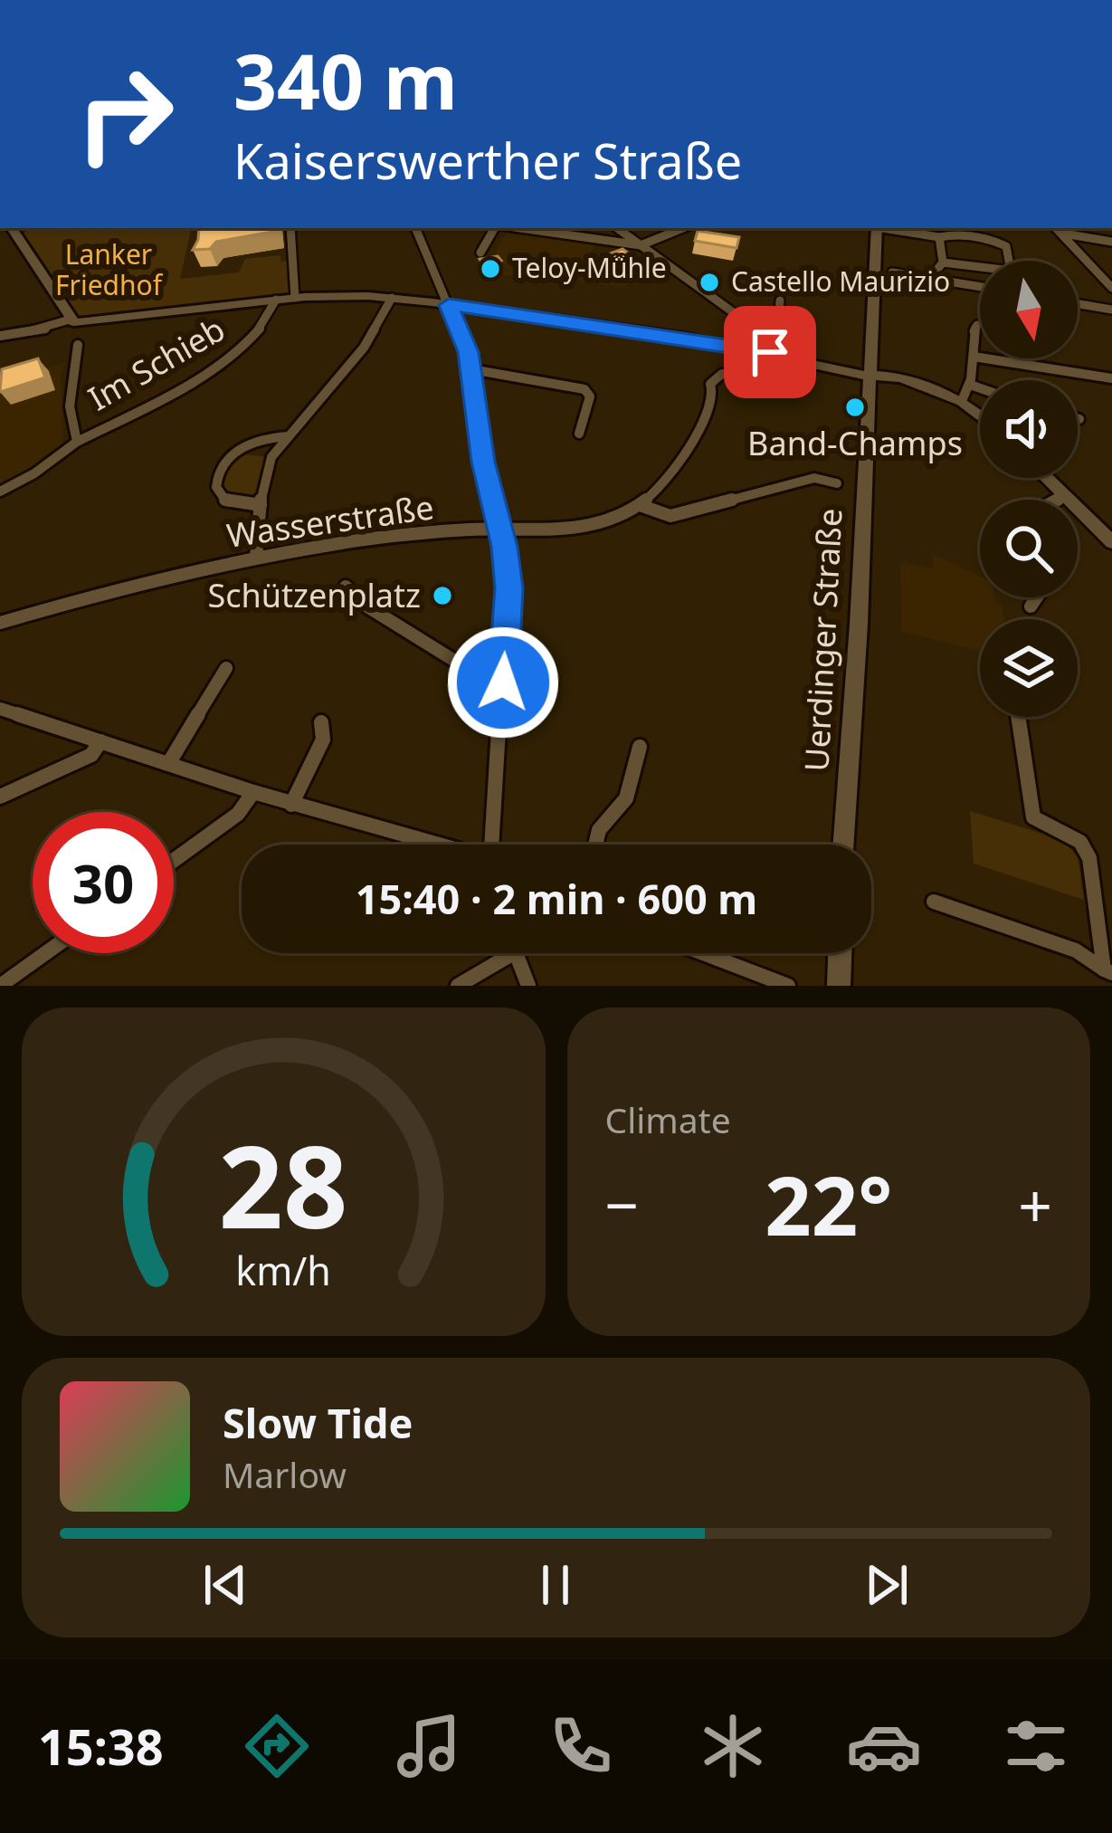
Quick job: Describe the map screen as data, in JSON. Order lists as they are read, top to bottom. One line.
{"streets":{"street":["Im Schieb","Wasserstraße","Uerdinger Straße"]},"parks":["Lanker Friedhof"],"places":["Teloy-Mühle","Castello Maurizio","Band-Champs","Schützenplatz"],"north":"bottom","page":{"turn":["340 m","Kaiserswerther Straße"],"limit":"30","trip":"15:40 · 2 min · 600 m","tile":"Climate","heat":["−","22°","+"],"song":["Slow Tide","Marlow"],"tabs":"15:38","gauge":["28","km/h"]}}
